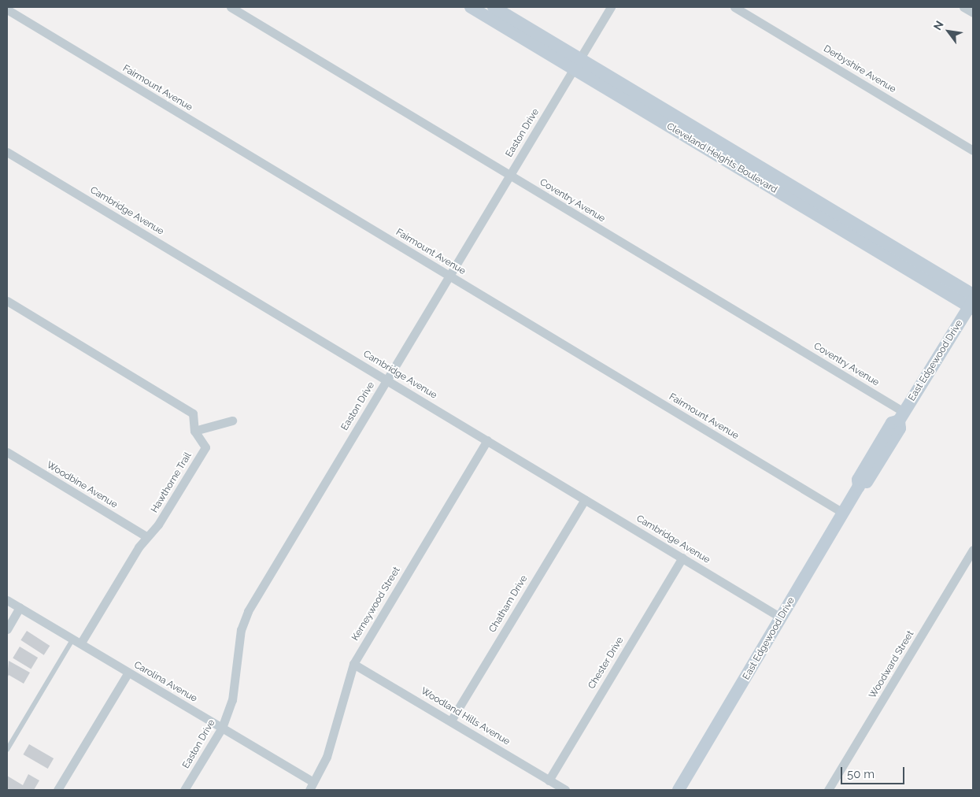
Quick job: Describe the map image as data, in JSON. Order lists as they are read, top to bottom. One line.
{"streets":{"street":["Derbyshire Avenue","Fairmount Avenue","Easton Drive","Cleveland Heights Boulevard","Coventry Avenue","Cambridge Avenue","East Edgewood Drive","Hawthorne Trail","Woodbine Avenue","Kerneywood Street","Chatham Drive","Chester Drive","Woodward Street","Carolina Avenue","Woodland Hills Avenue"]},"crossings":[["Fairmount Avenue","Easton Drive"],["Fairmount Avenue","East Edgewood Drive"],["Easton Drive","Cleveland Heights Boulevard"],["Easton Drive","Coventry Avenue"],["Easton Drive","Cambridge Avenue"],["Easton Drive","Carolina Avenue"],["Cleveland Heights Boulevard","East Edgewood Drive"],["Coventry Avenue","East Edgewood Drive"],["Cambridge Avenue","East Edgewood Drive"],["Cambridge Avenue","Kerneywood Street"],["Cambridge Avenue","Chatham Drive"],["Cambridge Avenue","Chester Drive"],["Hawthorne Trail","Woodbine Avenue"],["Hawthorne Trail","Carolina Avenue"],["Kerneywood Street","Carolina Avenue"],["Kerneywood Street","Woodland Hills Avenue"],["Chatham Drive","Woodland Hills Avenue"],["Chester Drive","Woodland Hills Avenue"]],"scale_bar":"50 m","north":"top left"}
